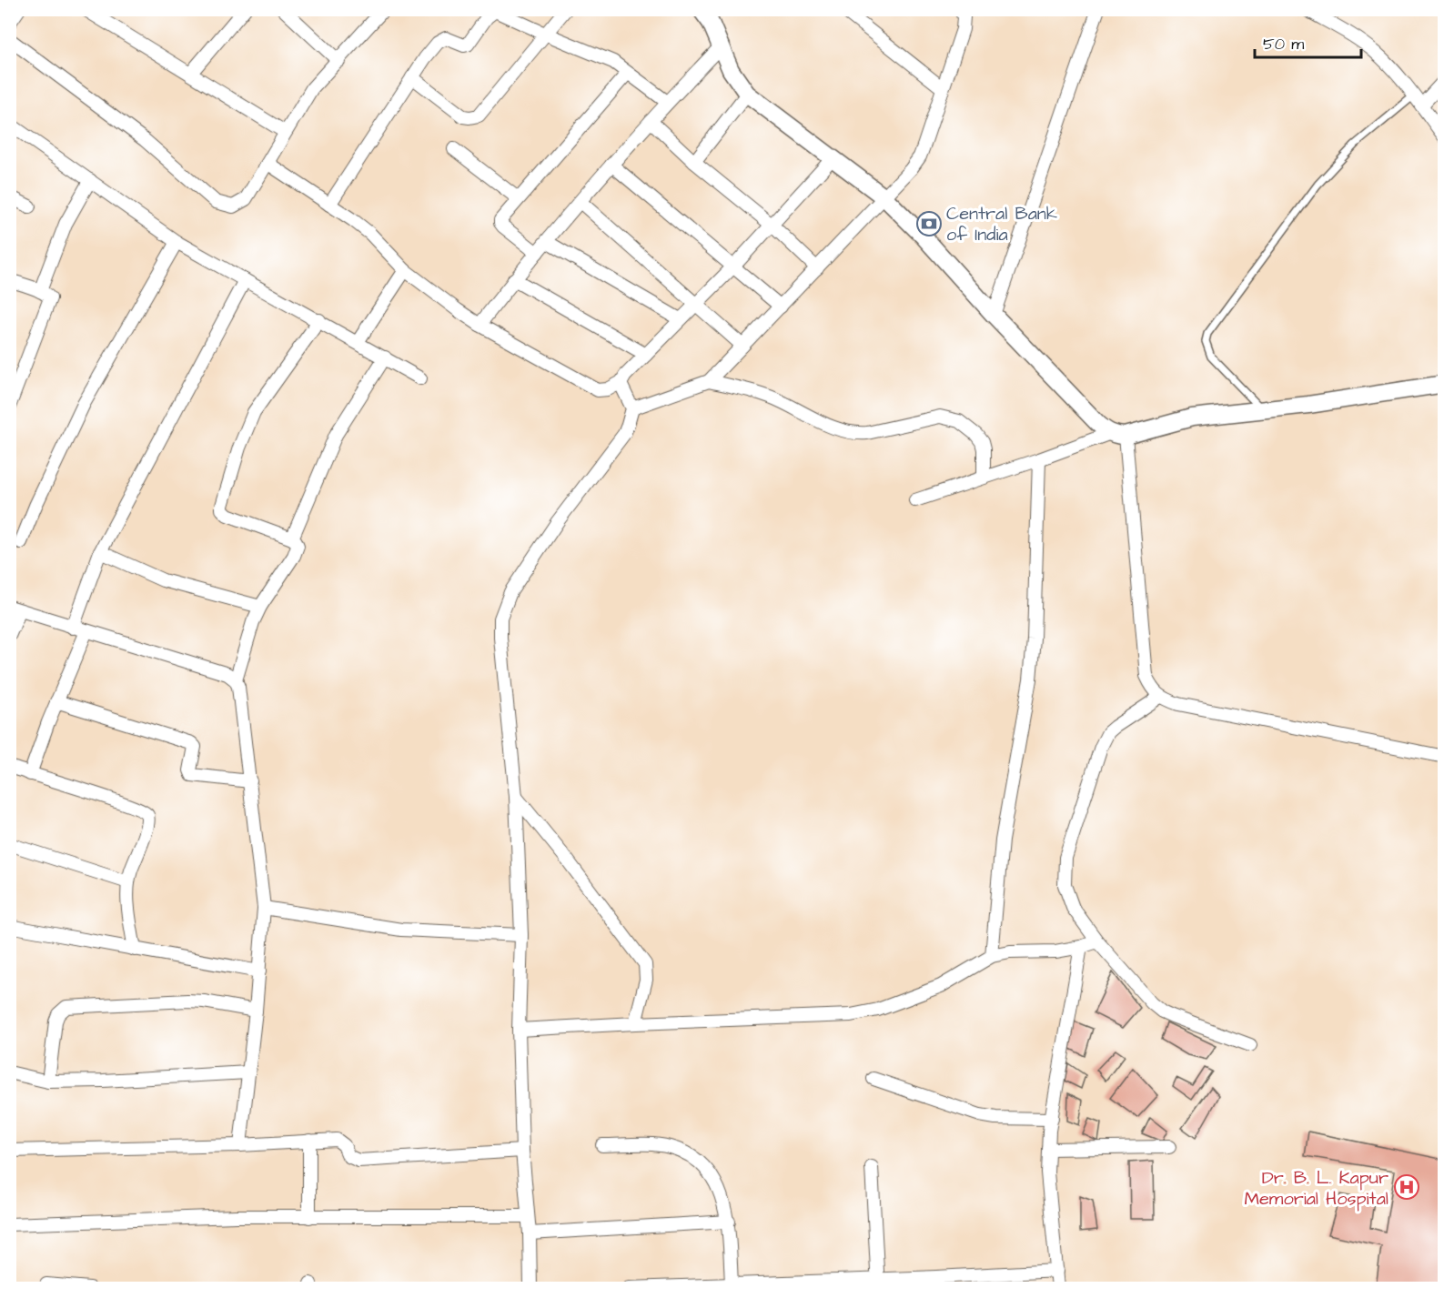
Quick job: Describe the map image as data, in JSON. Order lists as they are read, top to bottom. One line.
{"places":{"bank":["Central Bank of India"],"hospital":["Dr. B. L. Kapur Memorial Hospital"]},"scale_bar":"50 m"}
